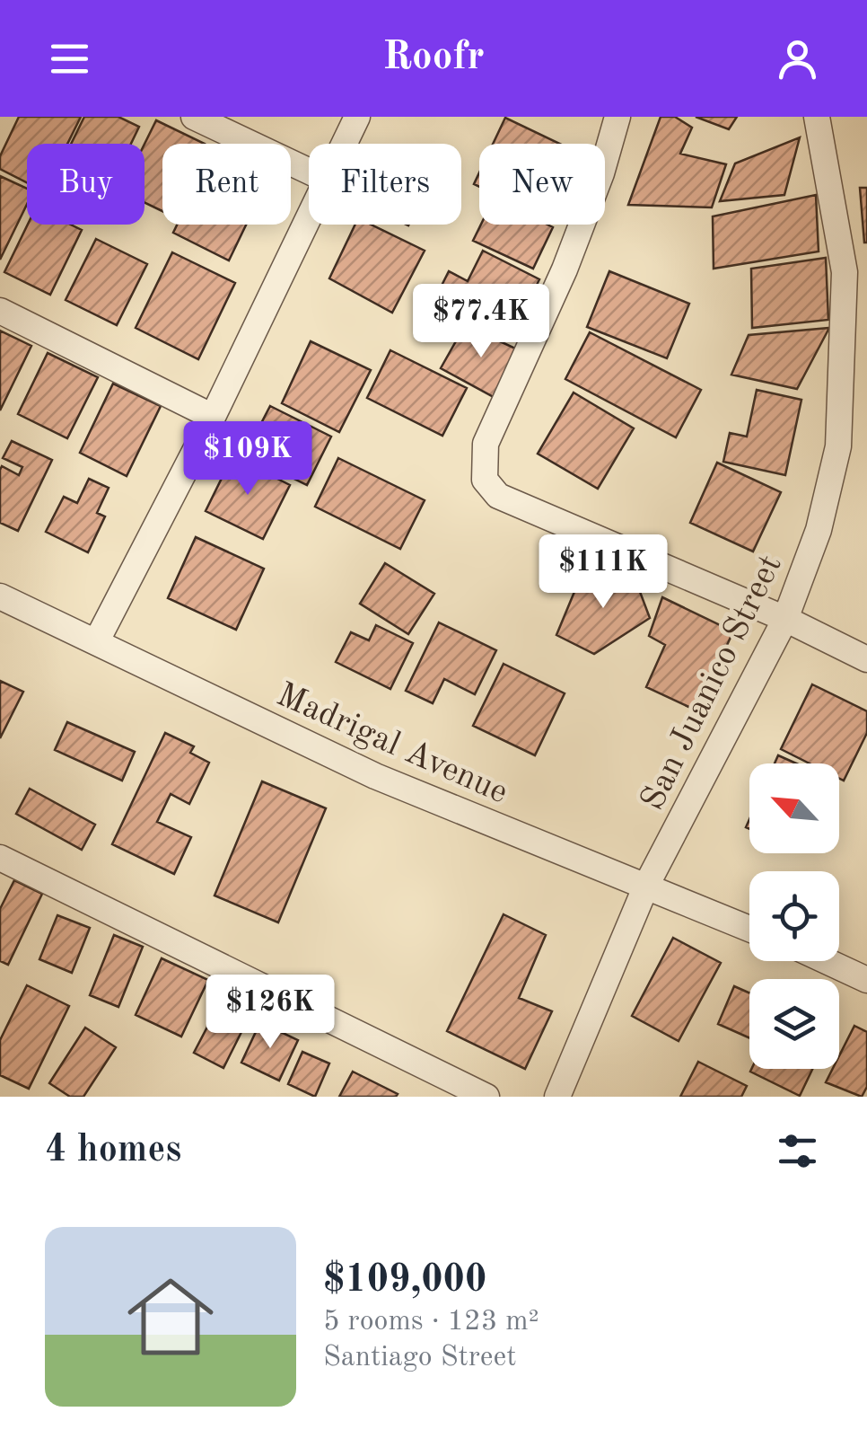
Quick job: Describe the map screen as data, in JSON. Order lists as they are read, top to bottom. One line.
{"streets":{"street":["San Juanico Street","Madrigal Avenue"]},"crossings":[["San Juanico Street","Madrigal Avenue"]],"north":"top left","page":{"header":"Roofr","chip":["Buy","Rent","Filters","New"],"price":["$77.4K","$109K","$111K","$126K"],"heading":"4 homes","list":[{"name":"$109,000","note":"5 rooms · 123 m² · Santiago Street"}]}}
